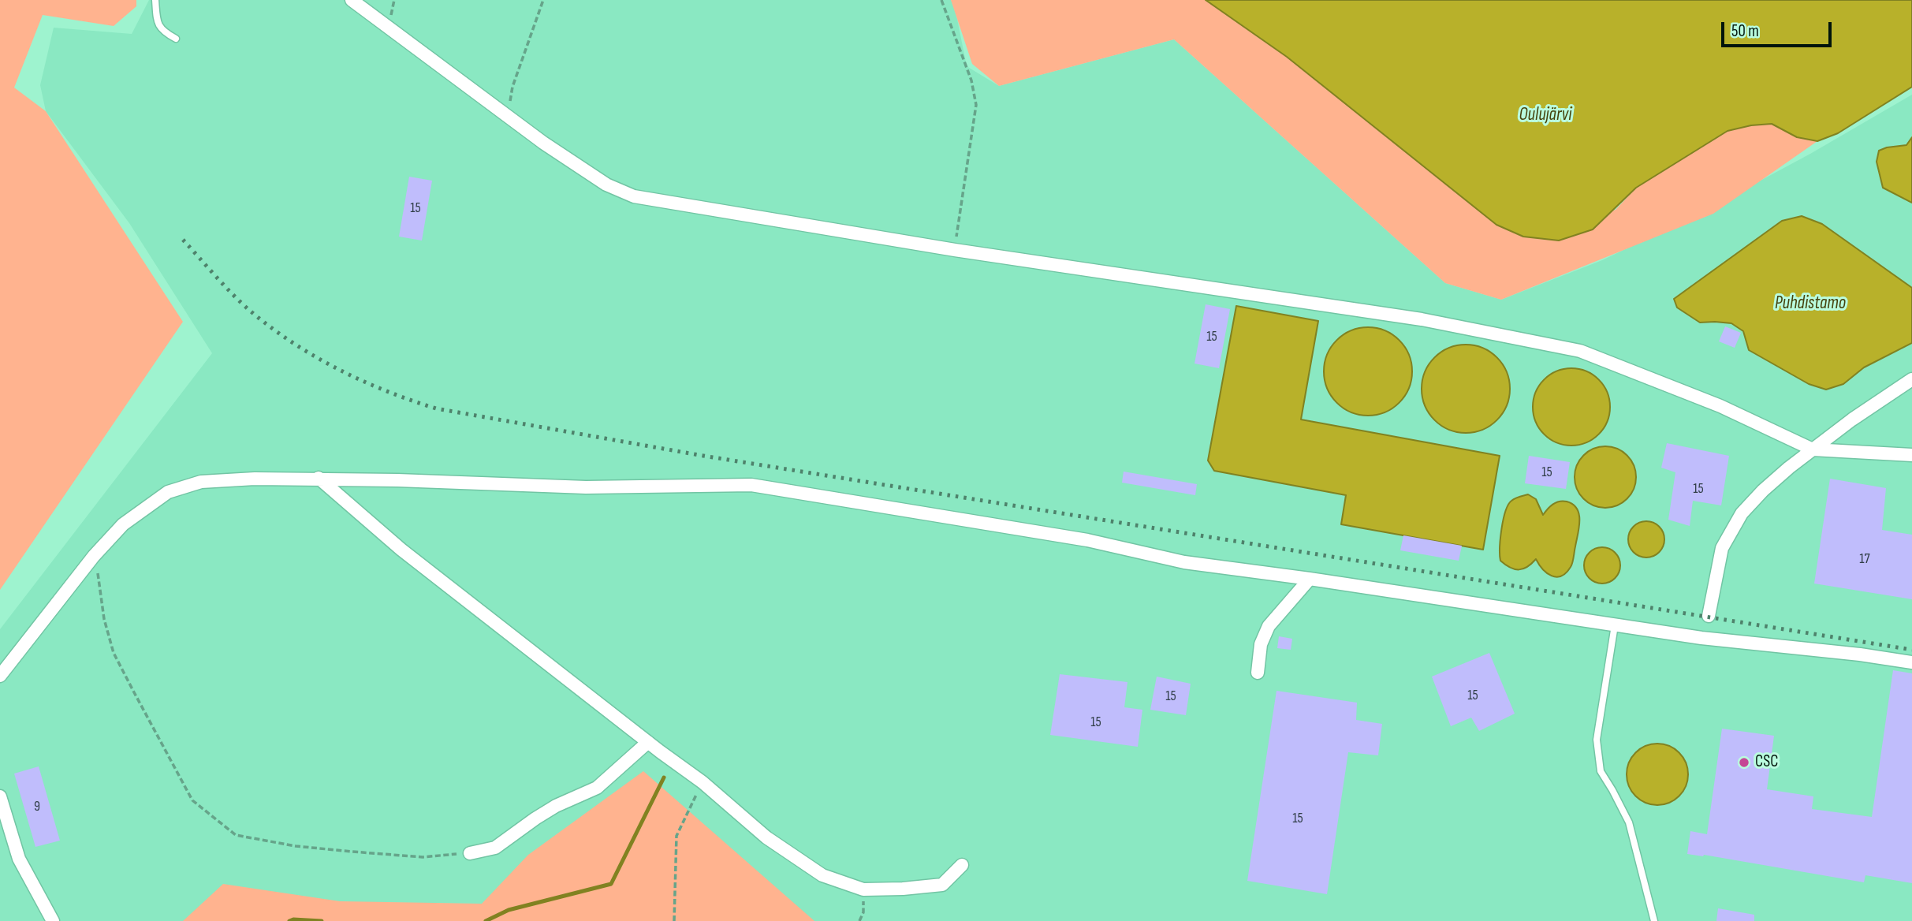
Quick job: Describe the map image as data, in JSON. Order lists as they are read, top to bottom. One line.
{"water":["Oulujärvi","Puhdistamo"],"places":["CSC"],"house_numbers":["15","15","15","15","17","15","15","15","9","15"],"scale_bar":"50 m"}
